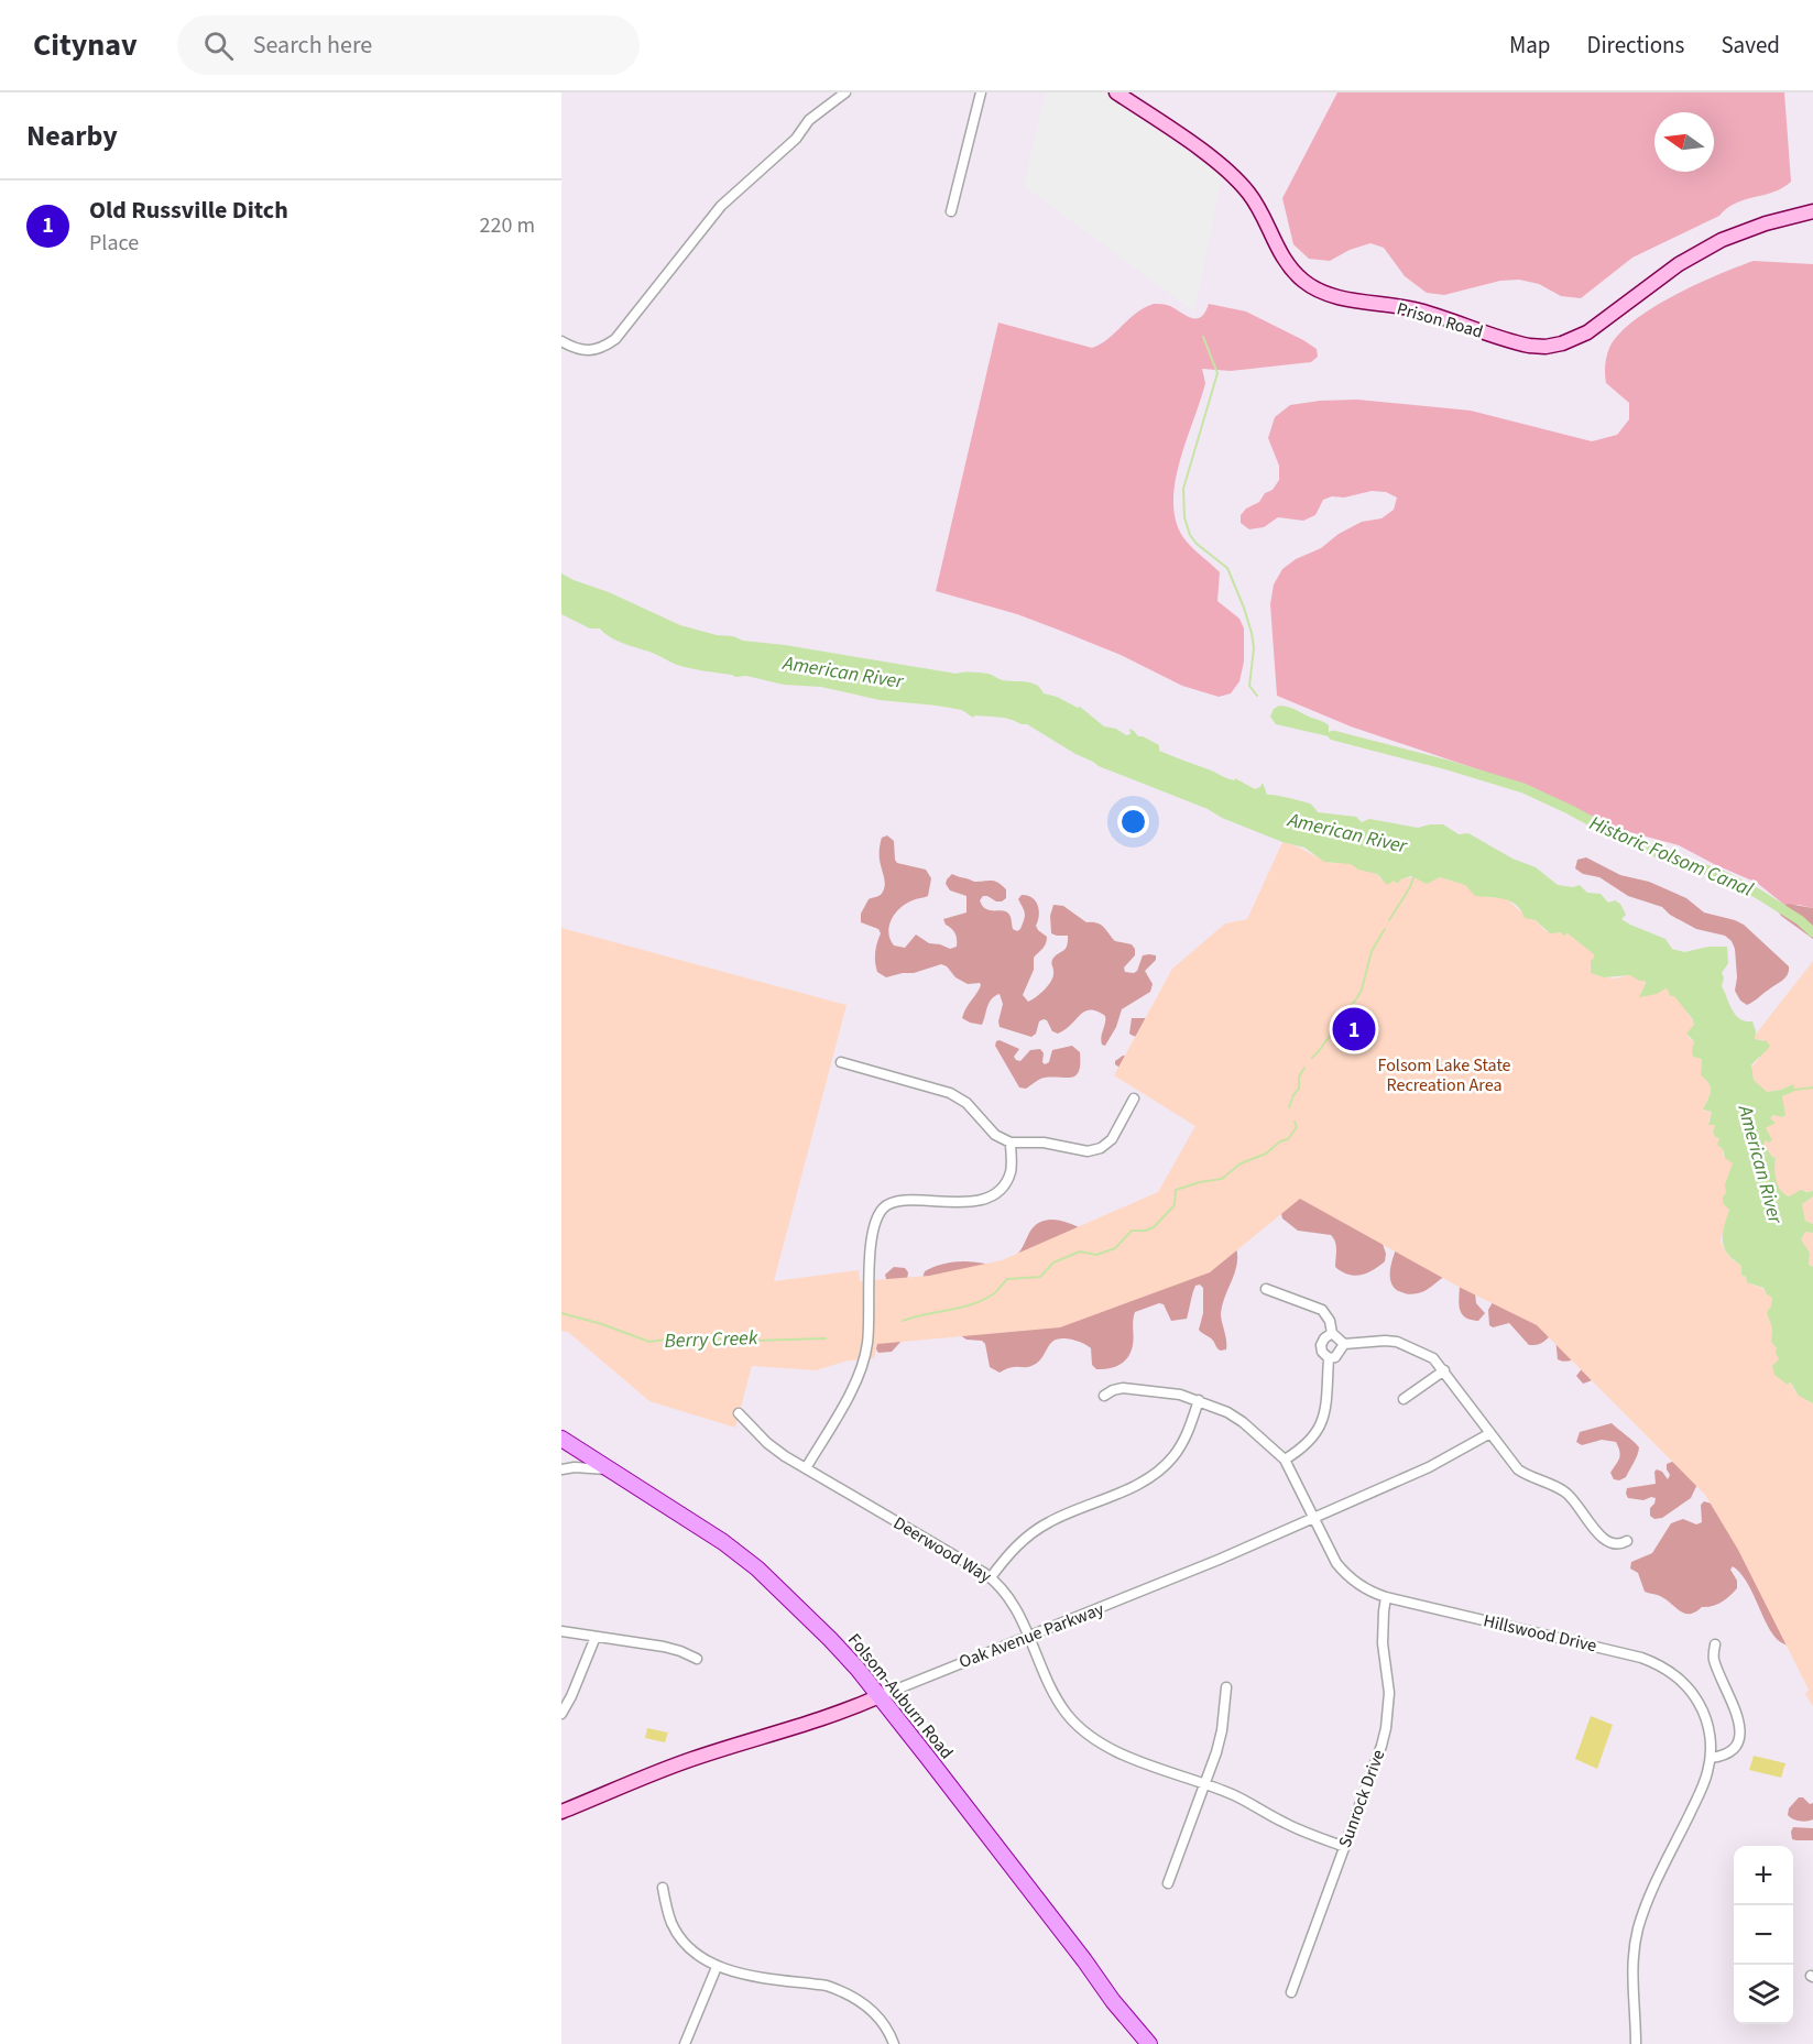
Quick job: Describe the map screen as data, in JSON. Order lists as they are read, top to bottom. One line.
{"streets":{"main road":["Folsom-Auburn Road"],"street":["Prison Road","Deerwood Way","Hillswood Drive","Oak Avenue Parkway","Sunrock Drive"]},"crossings":[["Deerwood Way","Oak Avenue Parkway"],["Deerwood Way","Sunrock Drive"],["Hillswood Drive","Oak Avenue Parkway"],["Hillswood Drive","Sunrock Drive"],["Oak Avenue Parkway","Folsom-Auburn Road"]],"water":["American River","Historic Folsom Canal","Berry Creek"],"parks":["Folsom Lake State Recreation Area"],"north":"left","page":{"header":"Citynav","search":"Search here","nav":["Map","Directions","Saved"],"heading":"Nearby","list":[{"mark":"1","name":"Old Russville Ditch","note":"Place","value":"220 m"}],"pins":"1","map_buttons":["+","−"]}}
